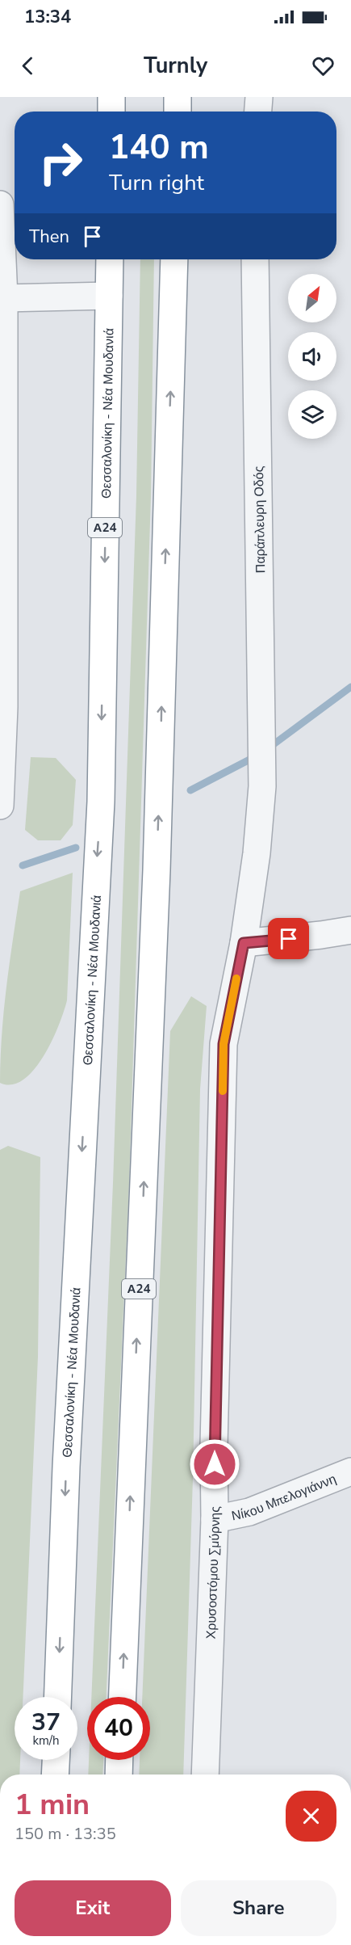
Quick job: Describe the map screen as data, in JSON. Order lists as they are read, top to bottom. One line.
{"streets":{"highway":["Θεσσαλονίκη - Νέα Μουδανιά","Α24"],"street":["Παράπλευρη Οδός","Νίκου Μπελογιάννη","Χρυσοστόμου Σμύρνης"]},"crossings":[["Παράπλευρη Οδός","Χρυσοστόμου Σμύρνης"],["Νίκου Μπελογιάννη","Χρυσοστόμου Σμύρνης"]],"north":"top right","page":{"status":"13:34","header":"Turnly","turn":["140 m","Turn right"],"then":"Then","speed":"37 km/h","limit":"40","heading":["1 min","150 m · 13:35"],"buttons":["Exit","Share"]}}
